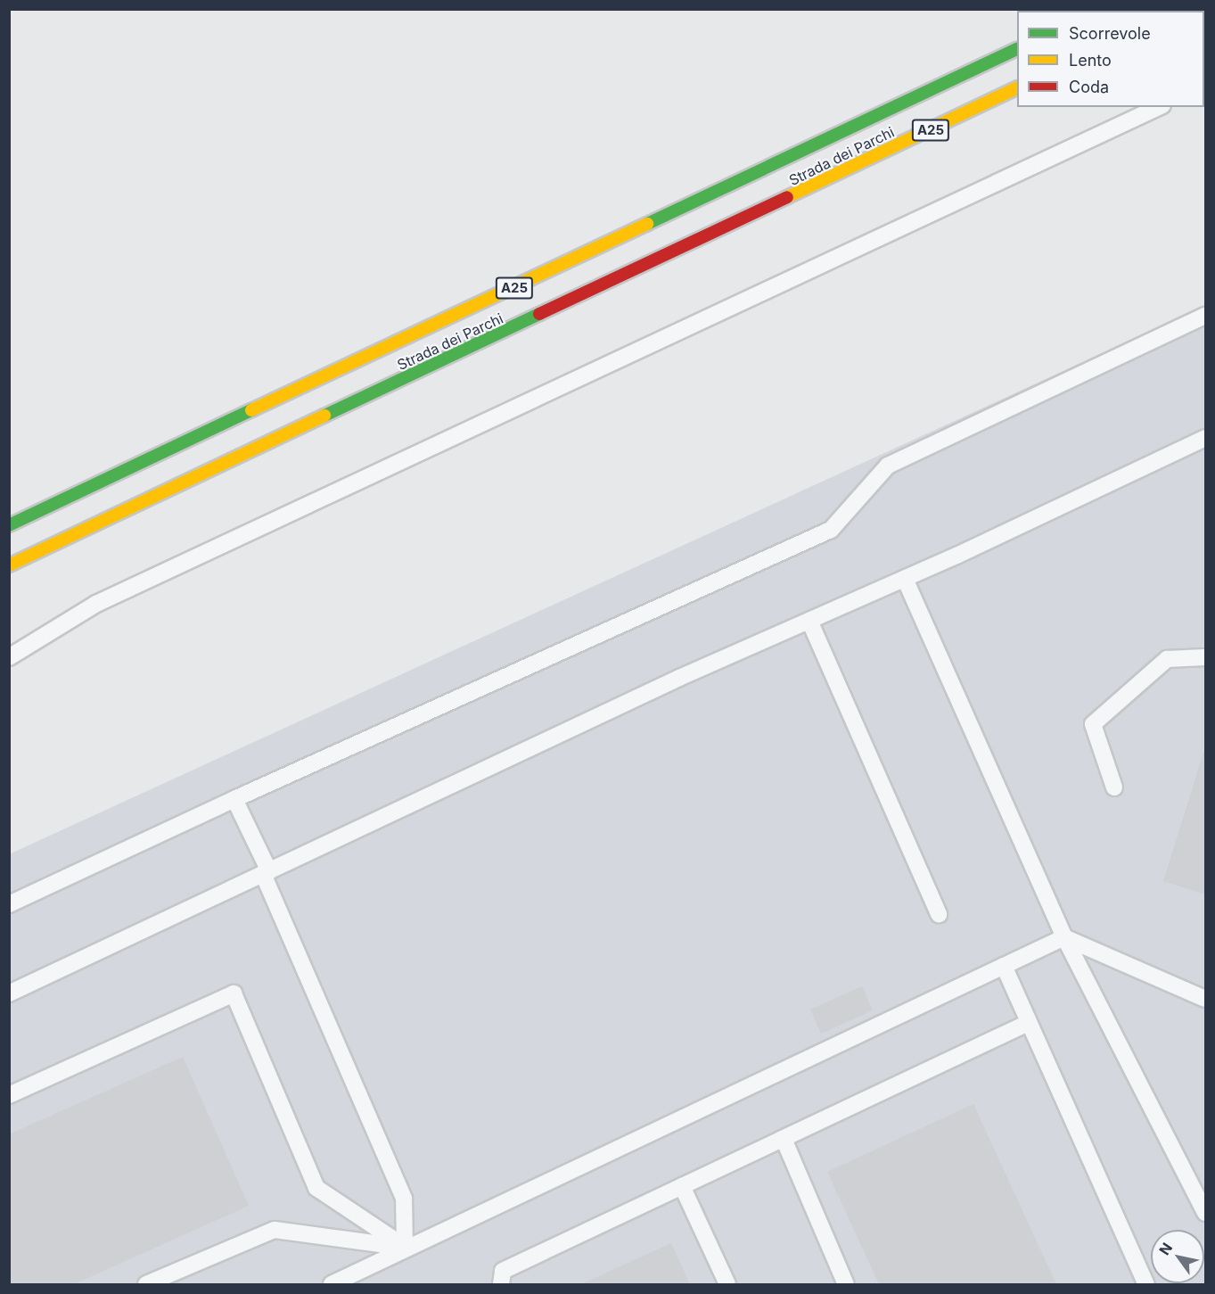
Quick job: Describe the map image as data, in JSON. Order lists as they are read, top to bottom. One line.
{"streets":{"highway":["A25","Strada dei Parchi"]},"legend":["Scorrevole","Lento","Coda"],"north":"top left"}
